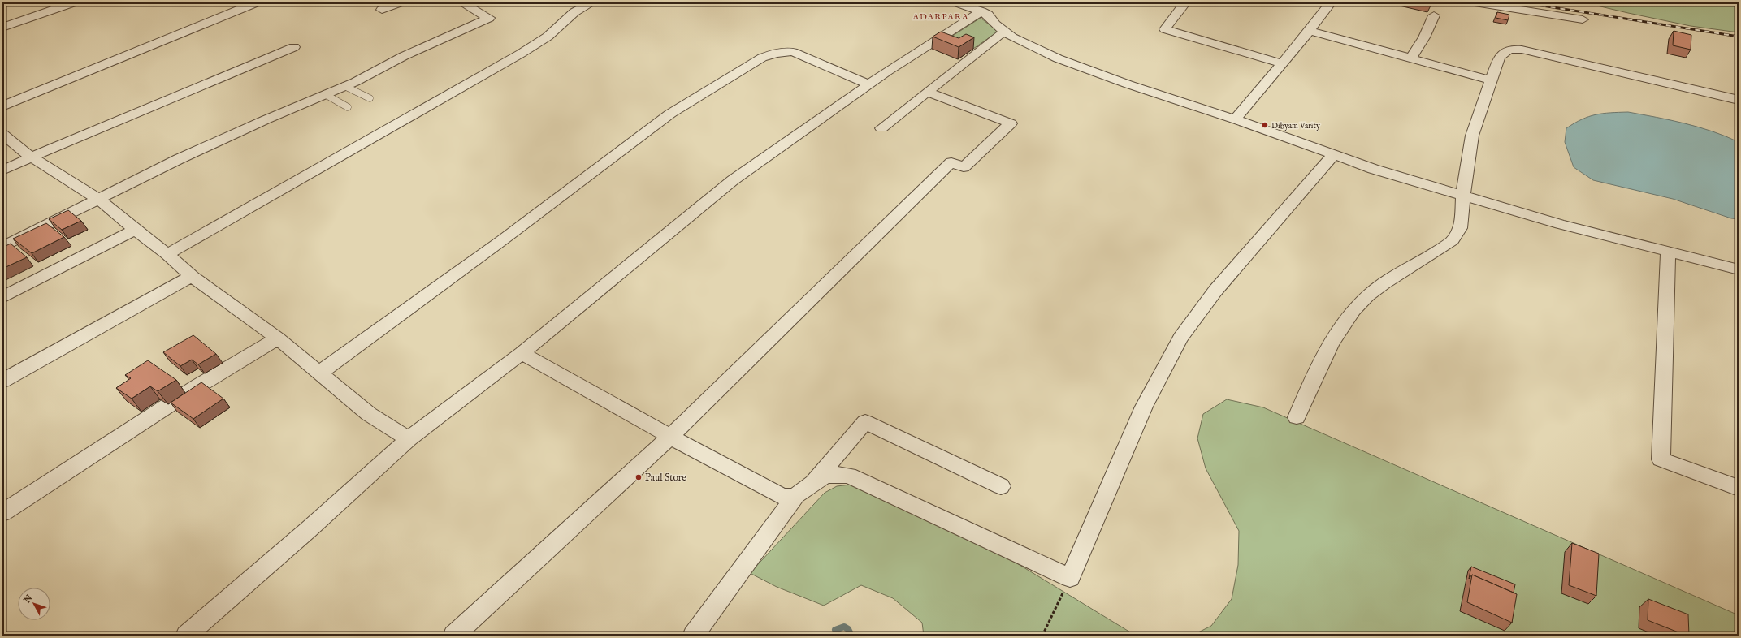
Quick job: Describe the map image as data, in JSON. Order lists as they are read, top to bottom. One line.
{"districts":["ADARPARA"],"places":["Dibyam Varity","Paul Store"],"north":"top left"}
